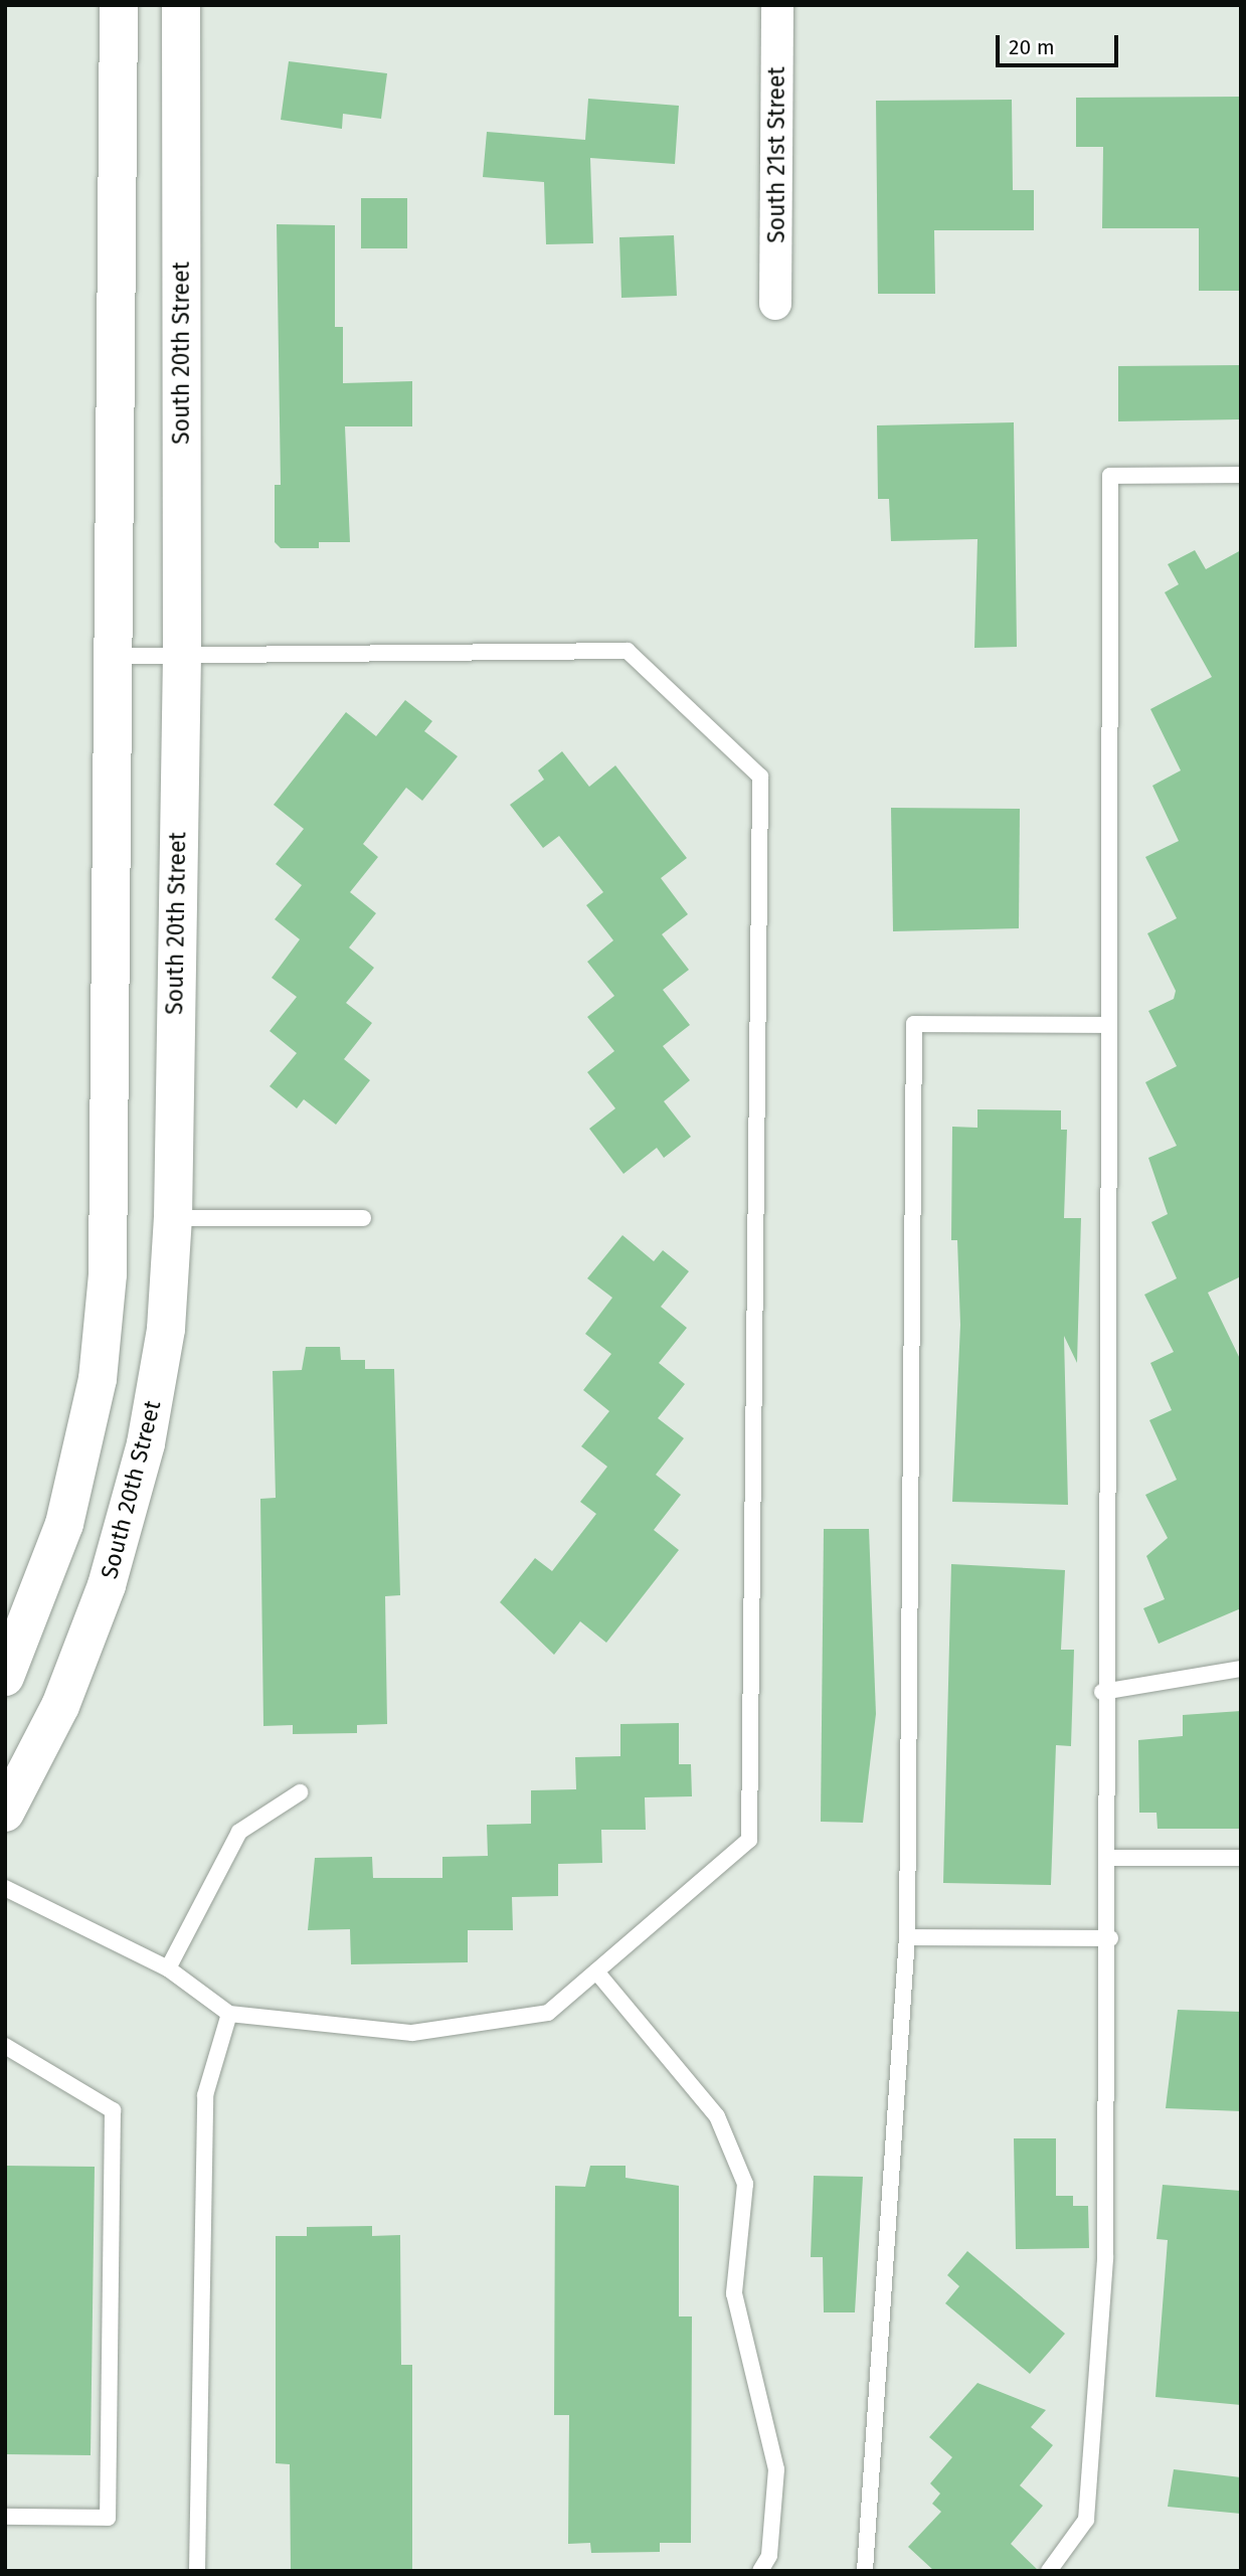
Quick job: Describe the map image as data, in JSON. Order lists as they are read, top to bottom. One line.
{"streets":{"street":["South 21st Street","South 20th Street"]},"scale_bar":"20 m"}
